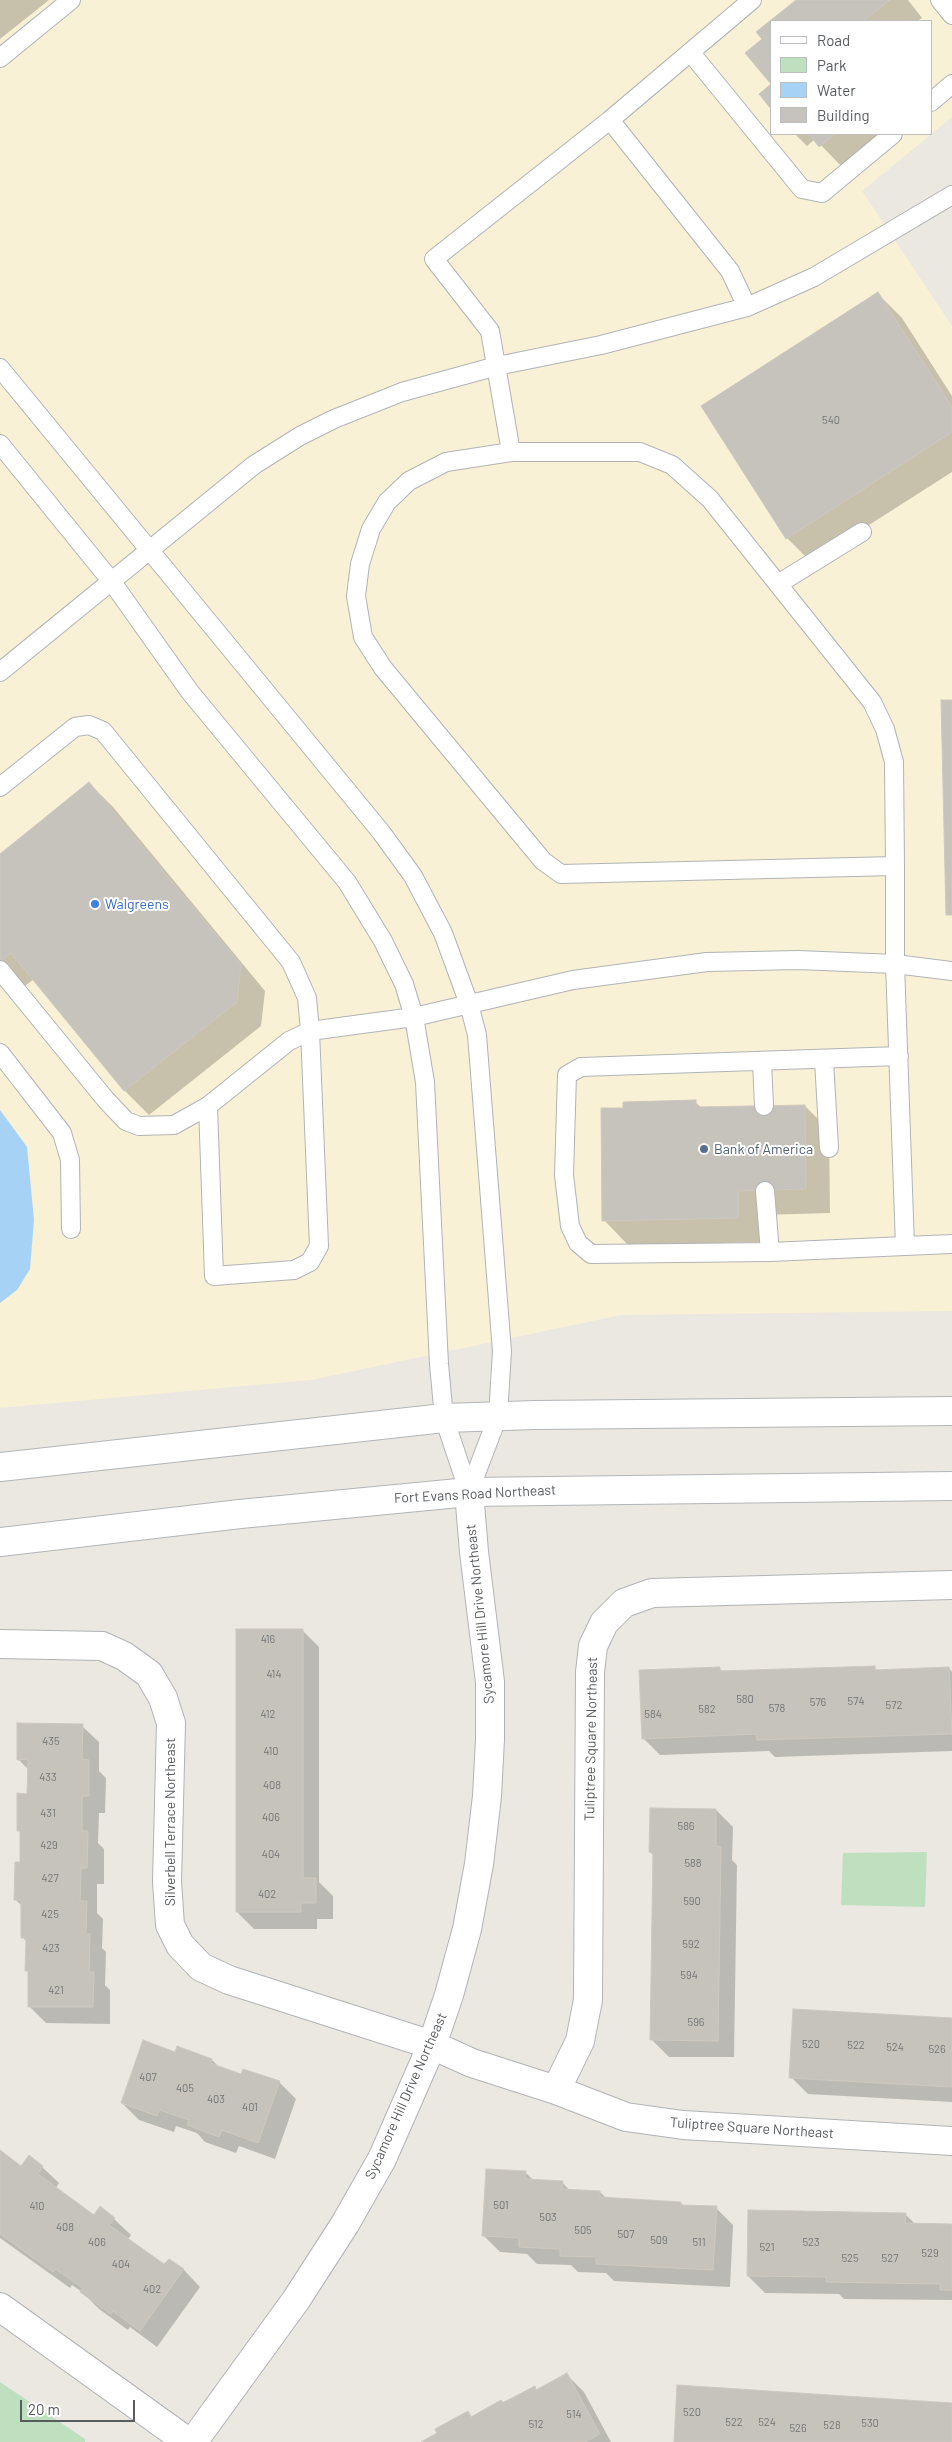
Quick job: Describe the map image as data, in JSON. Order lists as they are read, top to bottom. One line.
{"streets":{"street":["Fort Evans Road Northeast","Sycamore Hill Drive Northeast","Tuliptree Square Northeast","Silverbell Terrace Northeast"]},"crossings":[["Fort Evans Road Northeast","Sycamore Hill Drive Northeast"],["Sycamore Hill Drive Northeast","Tuliptree Square Northeast"],["Sycamore Hill Drive Northeast","Silverbell Terrace Northeast"],["Tuliptree Square Northeast","Silverbell Terrace Northeast"]],"places":["Walgreens","Bank of America"],"house_numbers":["540","416","414","580","574","576","572","578","582","412","584","435","410","433","408","431","406","586","429","404","588","427","402","590","425","592","423","594","421","596","520","522","524","526","407","405","403","401","501","410","503","408","505","507","509","406","511","523","521","529","525","527","404","402","520","514","522","524","530","512","528","526"],"legend":["Road","Park","Water","Building"],"scale_bar":"20 m"}
